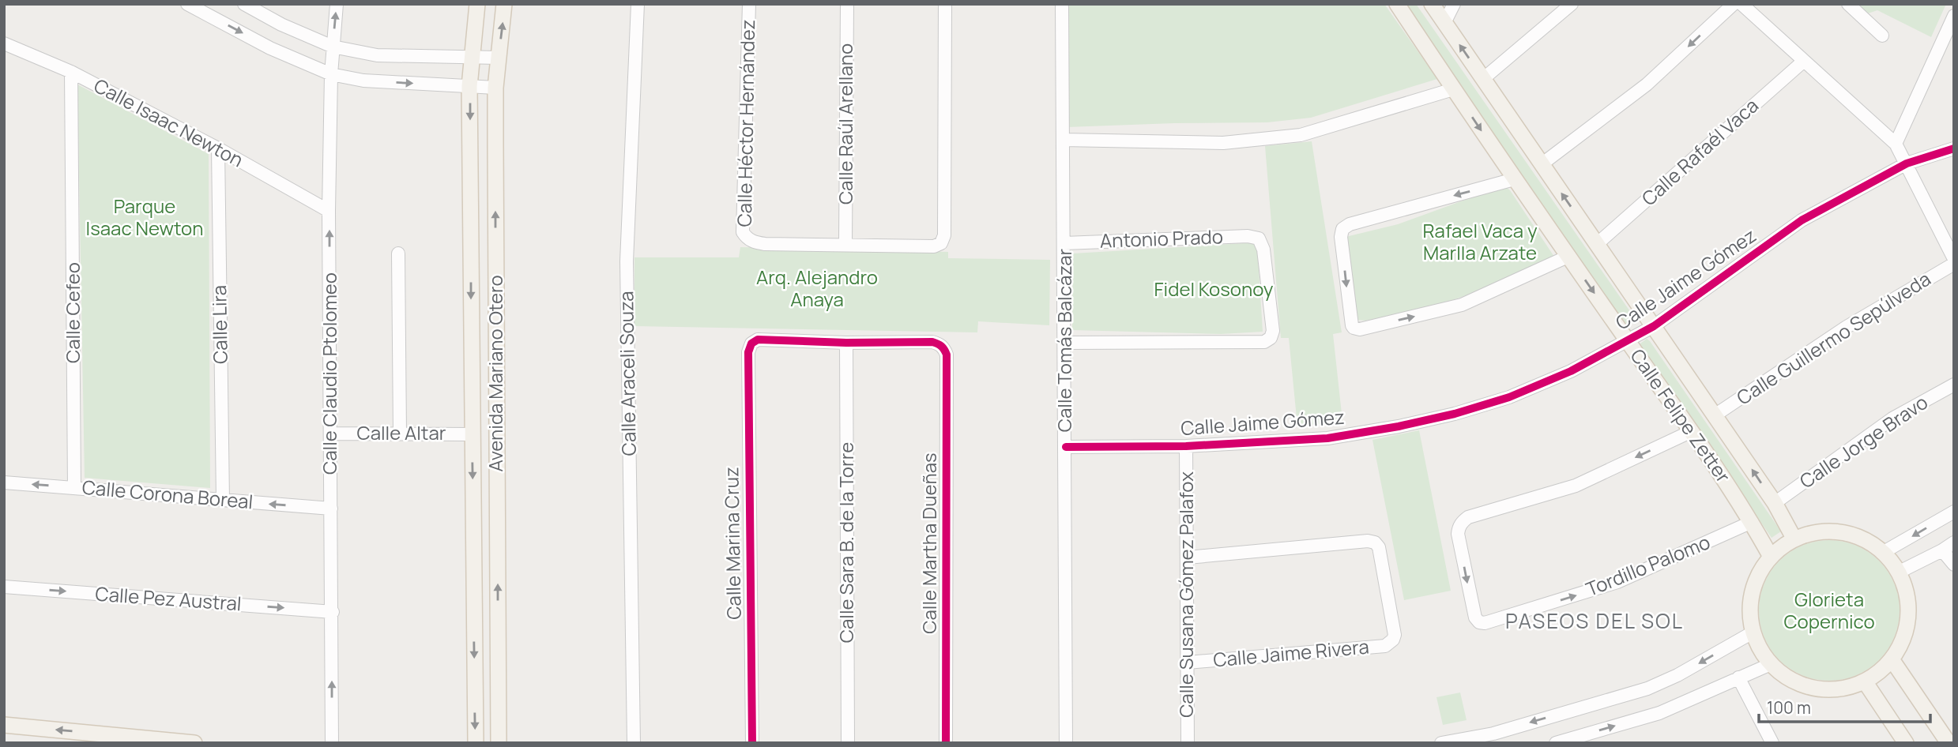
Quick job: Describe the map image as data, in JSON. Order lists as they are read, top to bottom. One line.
{"streets":{"main road":["Avenida Mariano Otero","Calle Felipe Zetter"],"street":["Calle Isaac Newton","Calle Héctor Hernández","Calle Raúl Arellano","Calle Rafaél Vaca","Antonio Prado","Calle Jaime Gómez","Calle Cefeo","Calle Lira","Calle Guillermo Sepúlveda","Calle Tomás Balcázar","Calle Claudio Ptolomeo","Calle Araceli Souza","Calle Altar","Calle Jorge Bravo","Calle Corona Boreal","Calle Sara B. de la Torre","Calle Marina Cruz","Calle Martha Dueñas","Tordillo Palomo","Calle Susana Gómez Palafox","Calle Pez Austral","Calle Jaime Rivera"]},"crossings":[["Calle Isaac Newton","Calle Cefeo"],["Calle Isaac Newton","Calle Lira"],["Calle Isaac Newton","Calle Claudio Ptolomeo"],["Calle Héctor Hernández","Calle Raúl Arellano"],["Calle Rafaél Vaca","Calle Felipe Zetter"],["Antonio Prado","Calle Tomás Balcázar"],["Calle Jaime Gómez","Calle Tomás Balcázar"],["Calle Jaime Gómez","Calle Felipe Zetter"],["Calle Jaime Gómez","Calle Susana Gómez Palafox"],["Calle Cefeo","Calle Corona Boreal"],["Calle Lira","Calle Corona Boreal"],["Calle Guillermo Sepúlveda","Calle Felipe Zetter"],["Calle Claudio Ptolomeo","Calle Altar"],["Calle Claudio Ptolomeo","Calle Corona Boreal"],["Calle Claudio Ptolomeo","Calle Pez Austral"],["Avenida Mariano Otero","Calle Altar"],["Calle Felipe Zetter","Calle Jorge Bravo"],["Calle Felipe Zetter","Tordillo Palomo"],["Calle Sara B. de la Torre","Calle Marina Cruz"],["Calle Sara B. de la Torre","Calle Martha Dueñas"],["Calle Marina Cruz","Calle Martha Dueñas"],["Calle Susana Gómez Palafox","Calle Jaime Rivera"]],"one_way":["Calle Corona Boreal","Calle Pez Austral"],"districts":["PASEOS DEL SOL"],"parks":["Parque Isaac Newton","Rafael Vaca y Marlla Arzate","Arq. Alejandro Anaya","Fidel Kosonoy","Glorieta Copernico"],"scale_bar":"100 m"}
